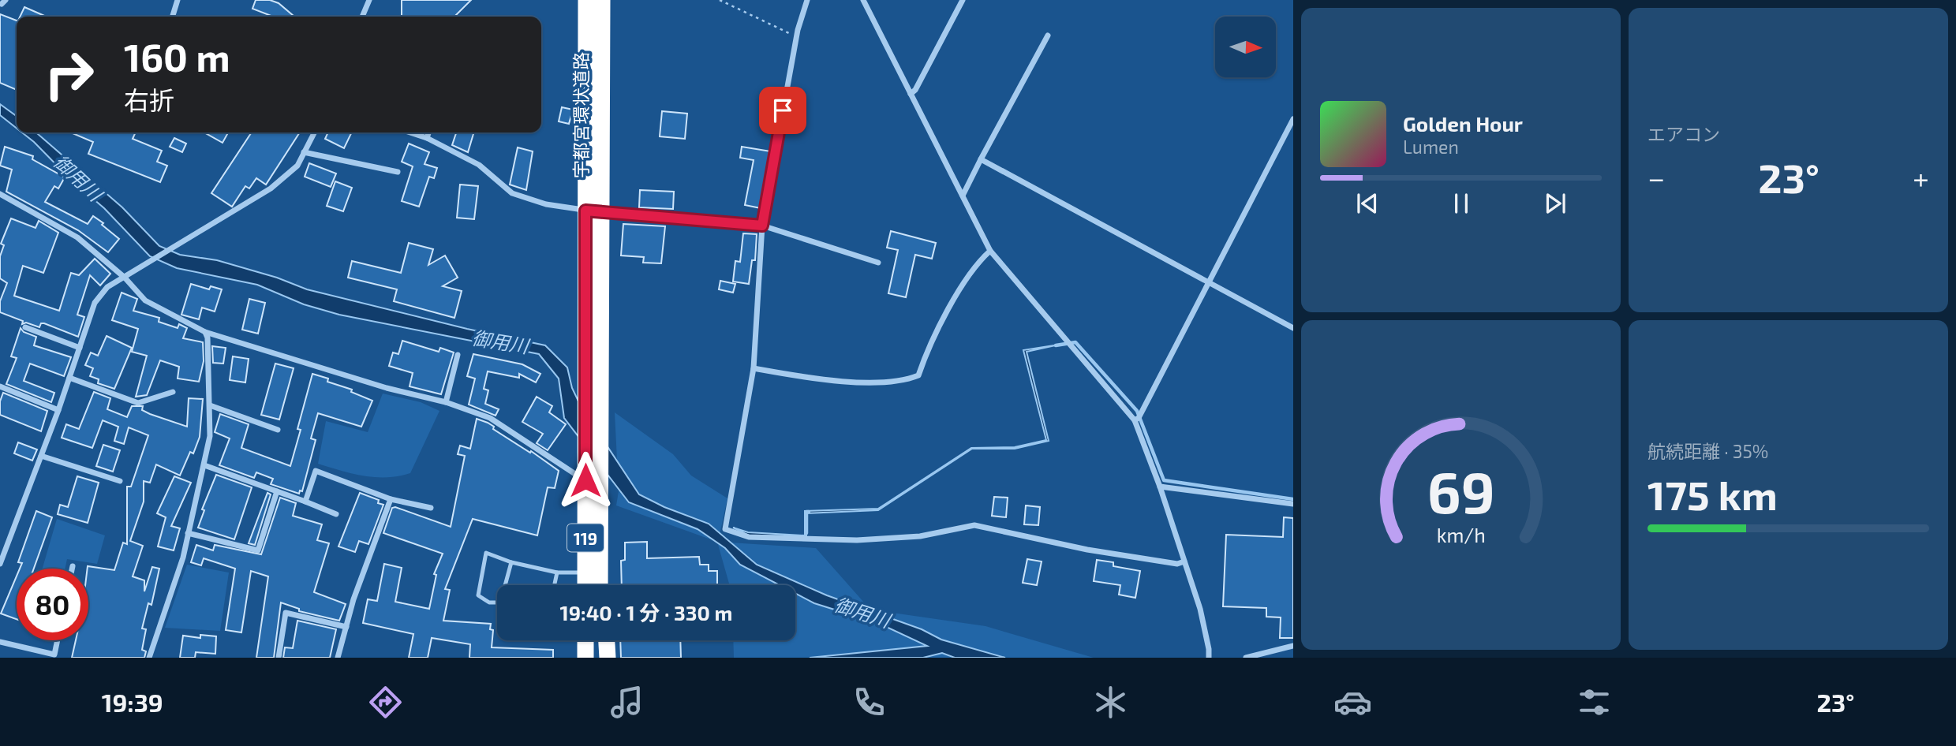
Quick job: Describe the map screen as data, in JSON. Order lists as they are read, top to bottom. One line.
{"streets":{"highway":["宇都宮環状道路","119"]},"water":["御用川"],"north":"right","page":{"tile":["エアコン",["航続距離 · 35%","175 km"]],"turn":["160 m","右折"],"song":["Golden Hour","Lumen"],"heat":["−","23°","+"],"limit":"80","trip":"19:40 · 1 分 · 330 m","tabs":["19:39","23°"],"gauge":["69","km/h"]}}
